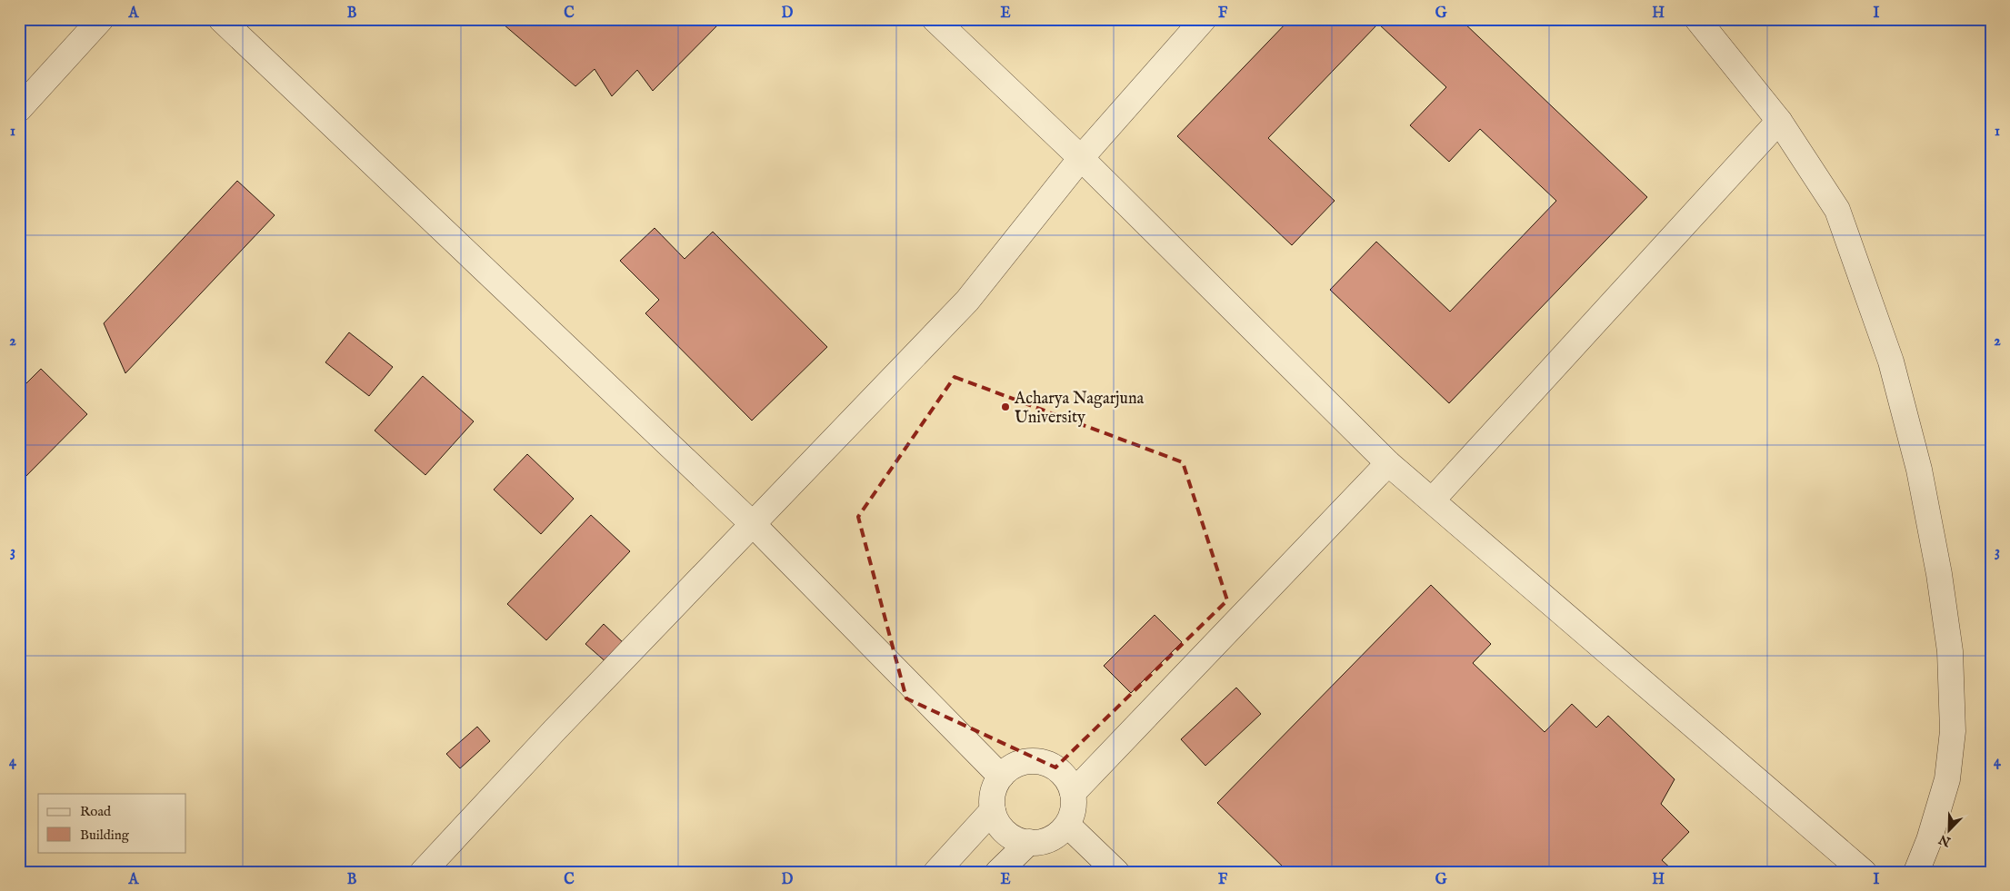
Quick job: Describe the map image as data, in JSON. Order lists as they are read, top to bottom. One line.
{"places":["Acharya Nagarjuna University"],"legend":["Road","Building"],"north":"bottom left","grid":{"columns":["A","B","C","D","E","F","G","H","I"],"rows":["1","2","3","4"]}}
